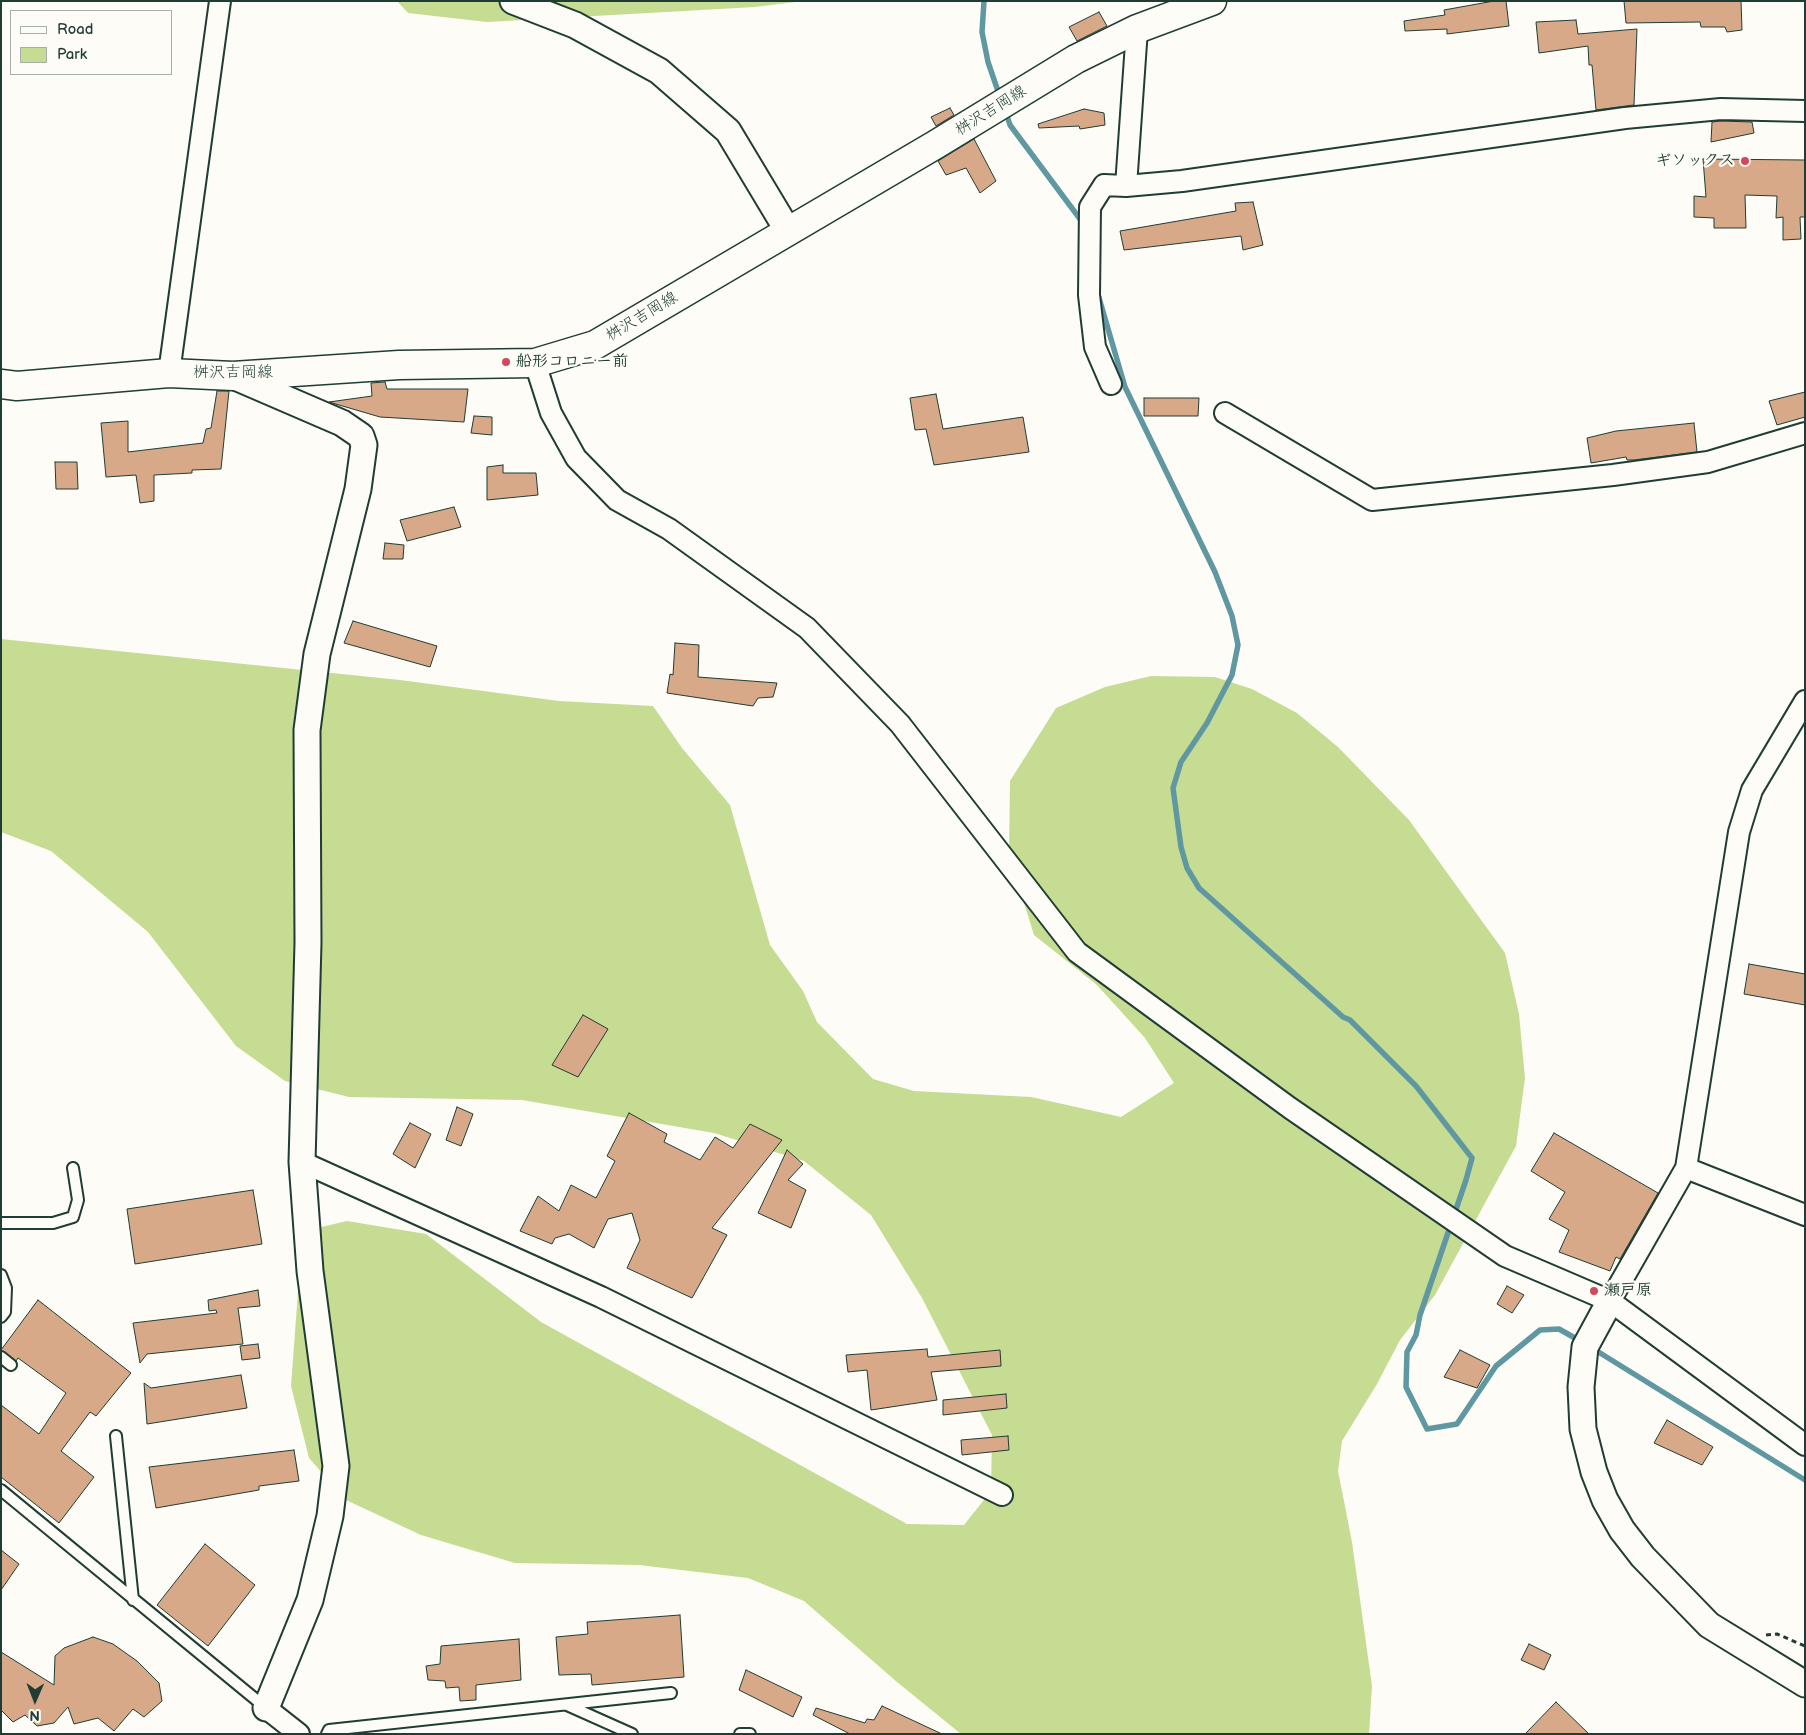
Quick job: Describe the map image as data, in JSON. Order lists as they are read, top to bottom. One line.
{"streets":{"main road":["桝沢吉岡線"]},"places":["ギソックス","船形コロニー前","瀬戸原"],"legend":["Road","Park"],"north":"bottom"}
